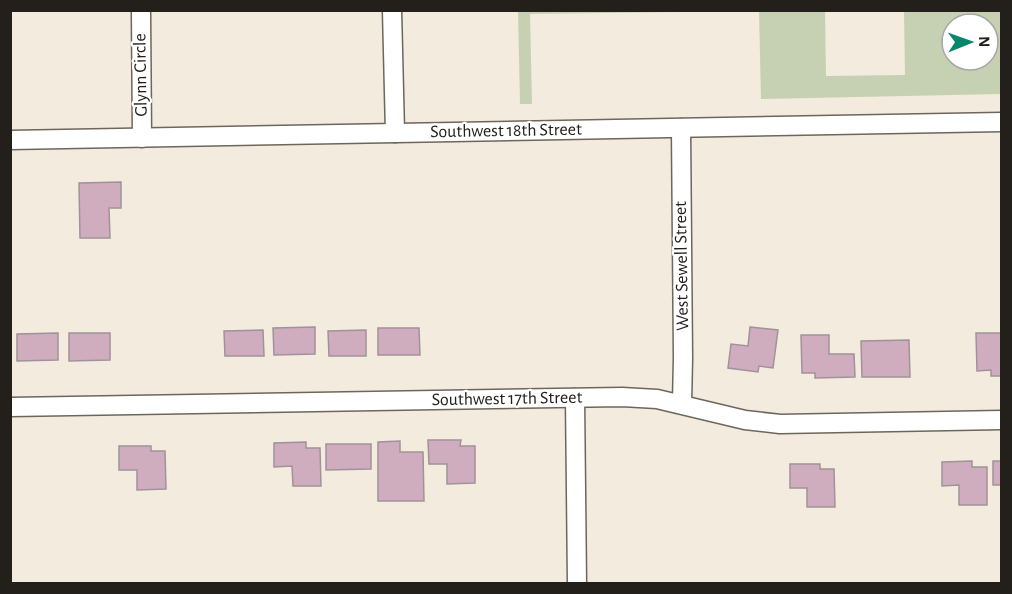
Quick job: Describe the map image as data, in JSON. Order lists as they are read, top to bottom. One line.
{"streets":{"street":["Glynn Circle","Southwest 18th Street","West Sewell Street","Southwest 17th Street"]},"crossings":[["Glynn Circle","Southwest 18th Street"],["Southwest 18th Street","West Sewell Street"],["West Sewell Street","Southwest 17th Street"]],"north":"right"}
